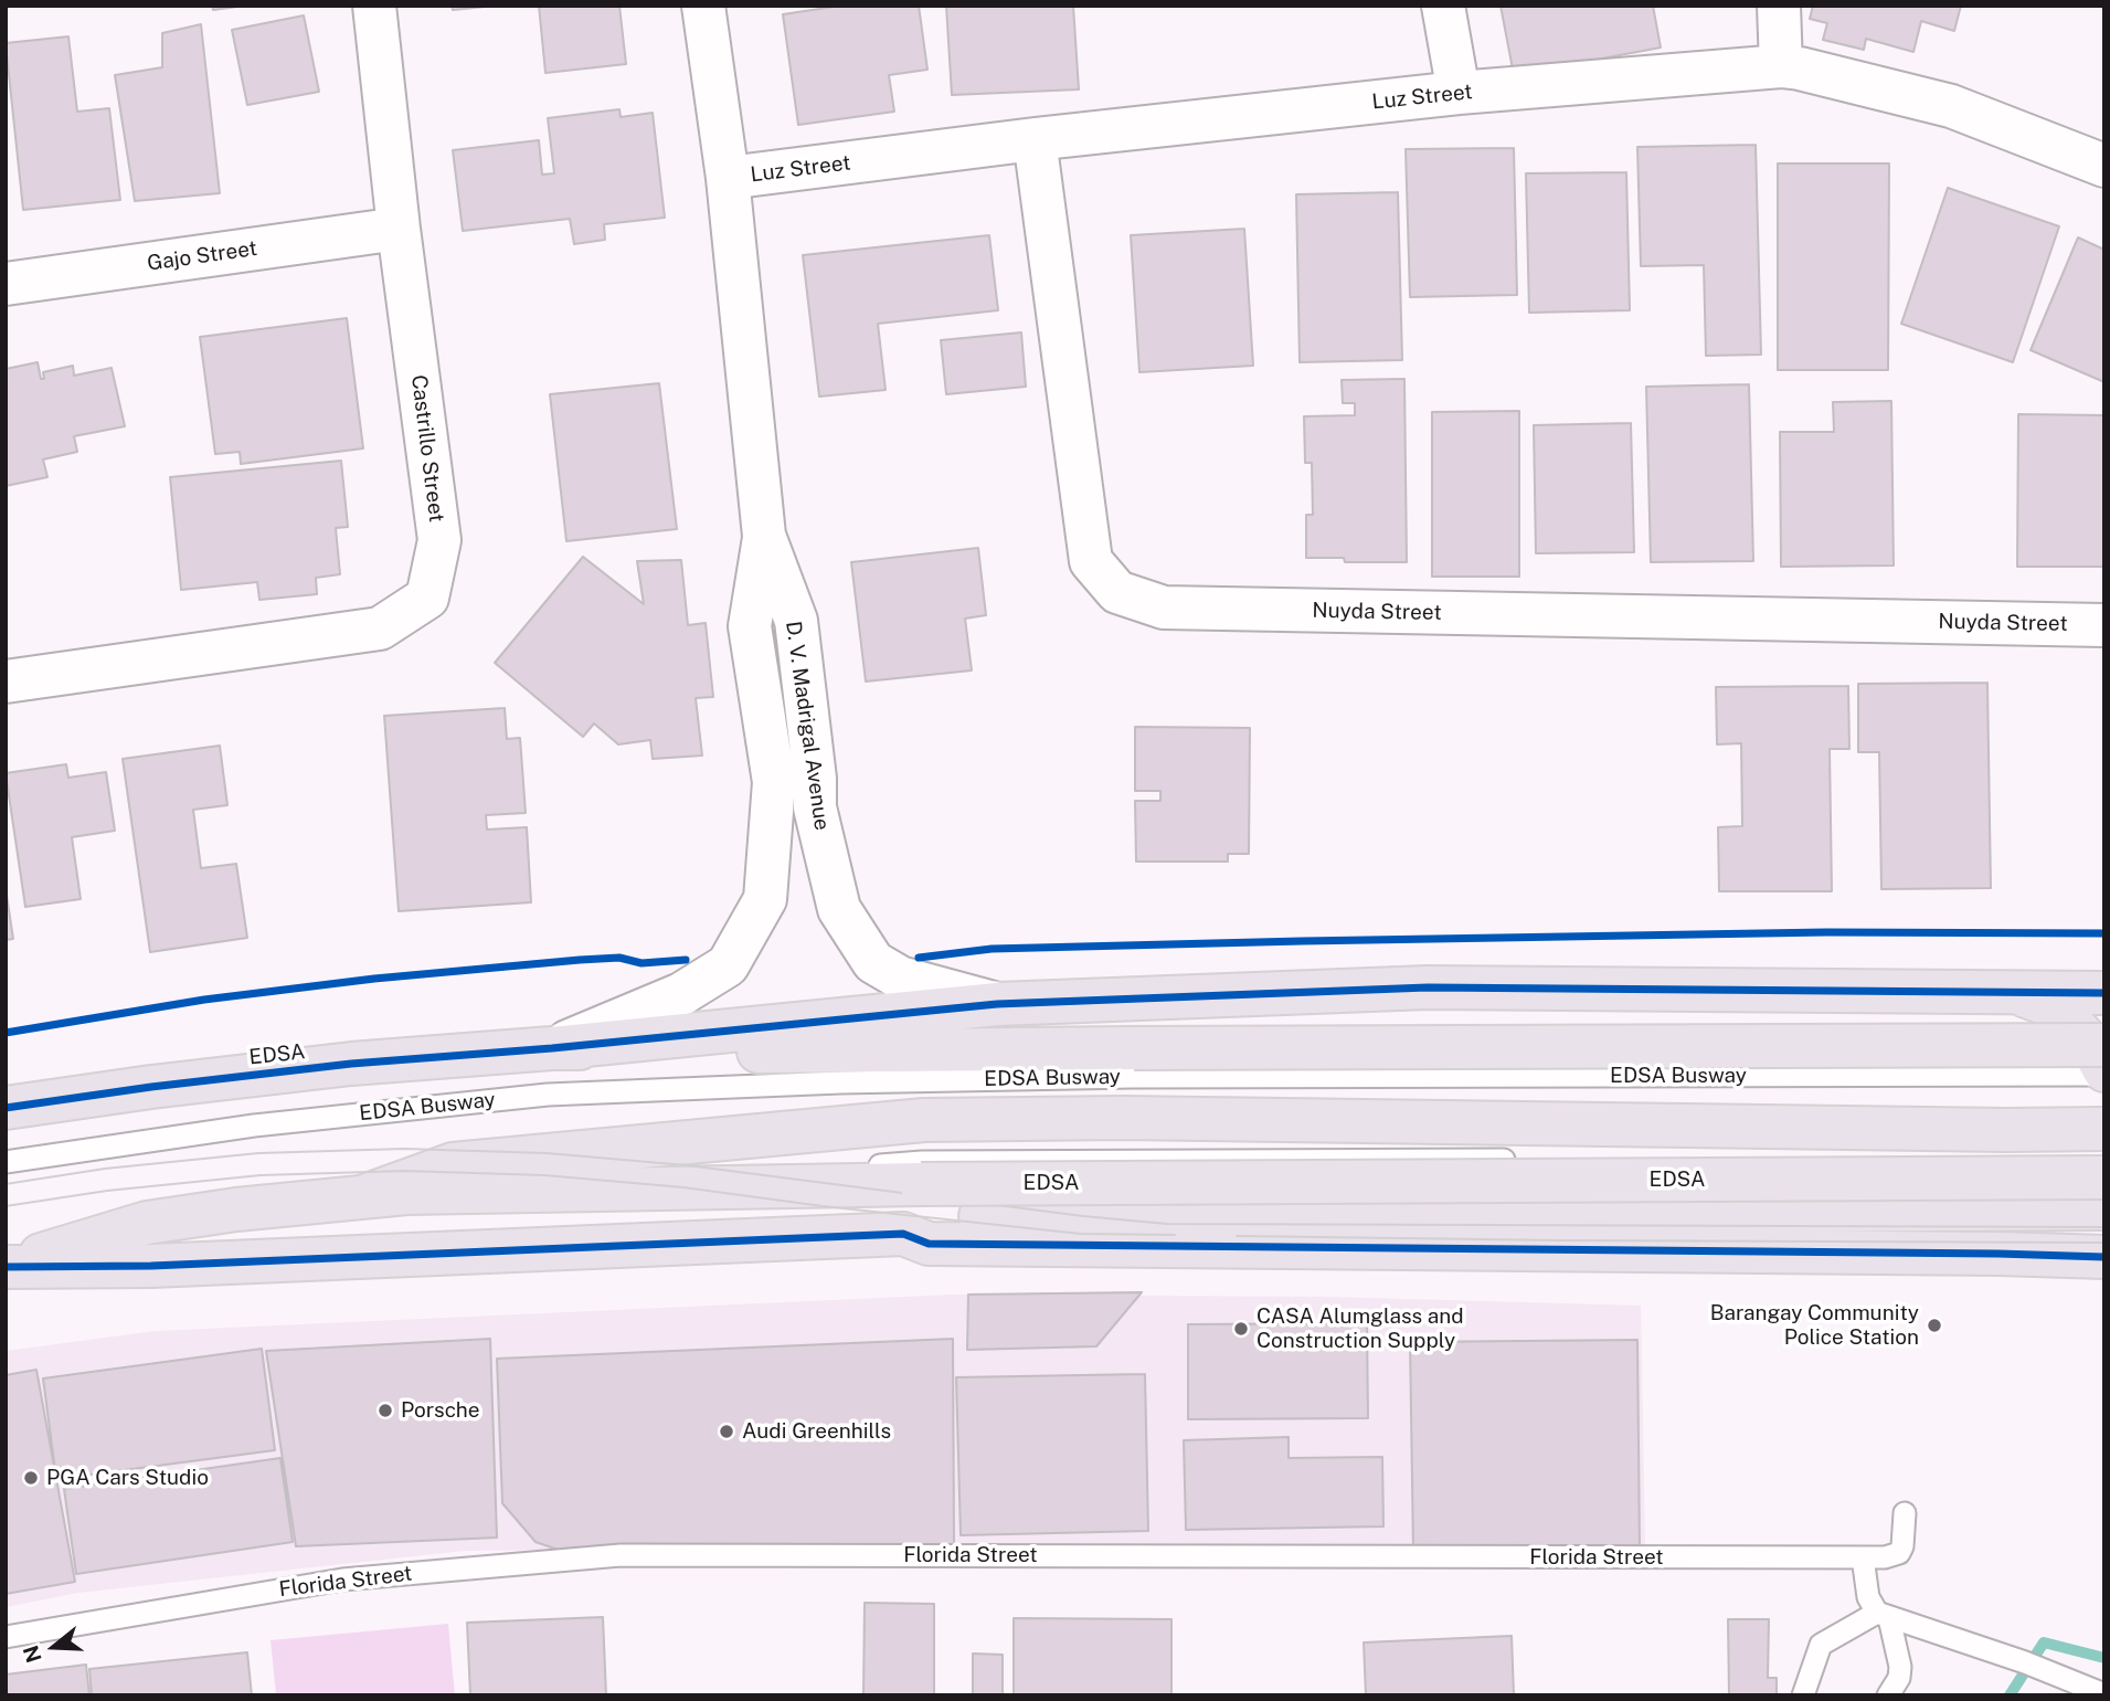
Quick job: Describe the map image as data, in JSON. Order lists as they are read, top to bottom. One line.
{"streets":{"highway":["EDSA"],"street":["Luz Street","Gajo Street","Castrillo Street","Nuyda Street","D. V. Madrigal Avenue"],"lane":["EDSA Busway","Florida Street"]},"crossings":[["Luz Street","Nuyda Street"],["Luz Street","D. V. Madrigal Avenue"],["Gajo Street","Castrillo Street"],["D. V. Madrigal Avenue","EDSA"],["EDSA","EDSA Busway"]],"places":["Barangay Community Police Station","CASA Alumglass and Construction Supply","Porsche","Audi Greenhills","PGA Cars Studio"],"north":"left"}
